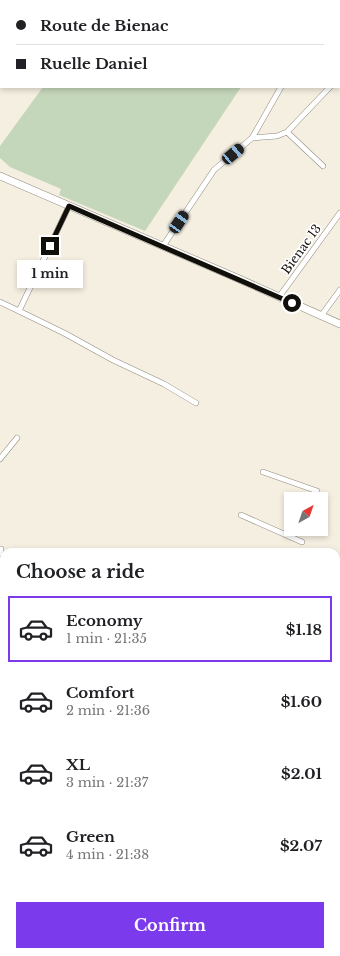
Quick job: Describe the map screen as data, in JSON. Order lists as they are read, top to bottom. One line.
{"streets":{"street":["Bienac 13"]},"north":"top right","page":{"banner":["Route de Bienac","Ruelle Daniel"],"bubble":"1 min","heading":"Choose a ride","list":[{"name":"Economy","note":"1 min · 21:35","value":"$1.18"},{"name":"Comfort","note":"2 min · 21:36","value":"$1.60"},{"name":"XL","note":"3 min · 21:37","value":"$2.01"},{"name":"Green","note":"4 min · 21:38","value":"$2.07"}],"buttons":"Confirm"}}
